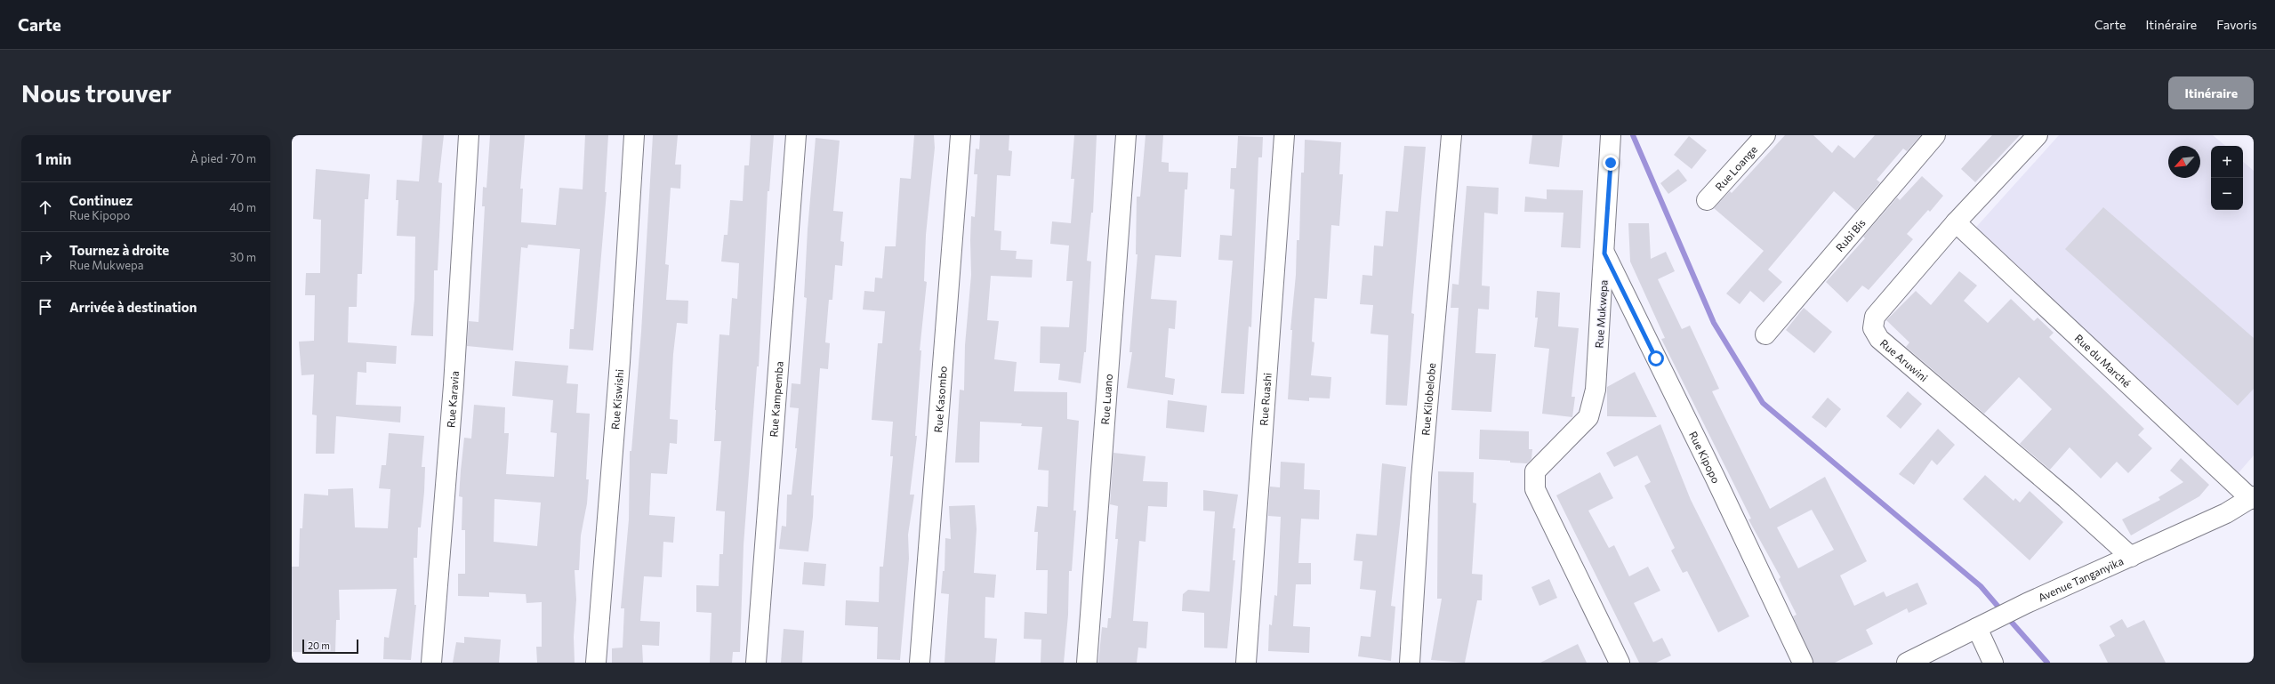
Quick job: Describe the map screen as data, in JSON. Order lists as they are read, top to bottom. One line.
{"streets":{"street":["Rue Loange","Rubi Bis","Rue Mukwepa","Rue Aruwini","Rue du Marché","Rue Luano","Rue Ruashi","Rue Kilobelobe","Rue Karavia","Rue Kiswishi","Rue Kampemba","Rue Kasombo","Rue Kipopo","Avenue Tanganyika"]},"crossings":[["Rue Mukwepa","Rue Kipopo"],["Rue Aruwini","Rue du Marché"],["Rue Aruwini","Avenue Tanganyika"],["Rue du Marché","Avenue Tanganyika"]],"scale_bar":"20 m","north":"bottom left","page":{"header":"Carte","nav":["Carte","Itinéraire","Favoris"],"buttons":"Itinéraire","title":"Nous trouver","heading":["1 min","À pied · 70 m"],"map_buttons":["+","−"],"list":[["Continuez","Rue Kipopo","40 m"],["Tournez à droite","Rue Mukwepa","30 m"],"Arrivée à destination"],"scale":"20 m"}}
